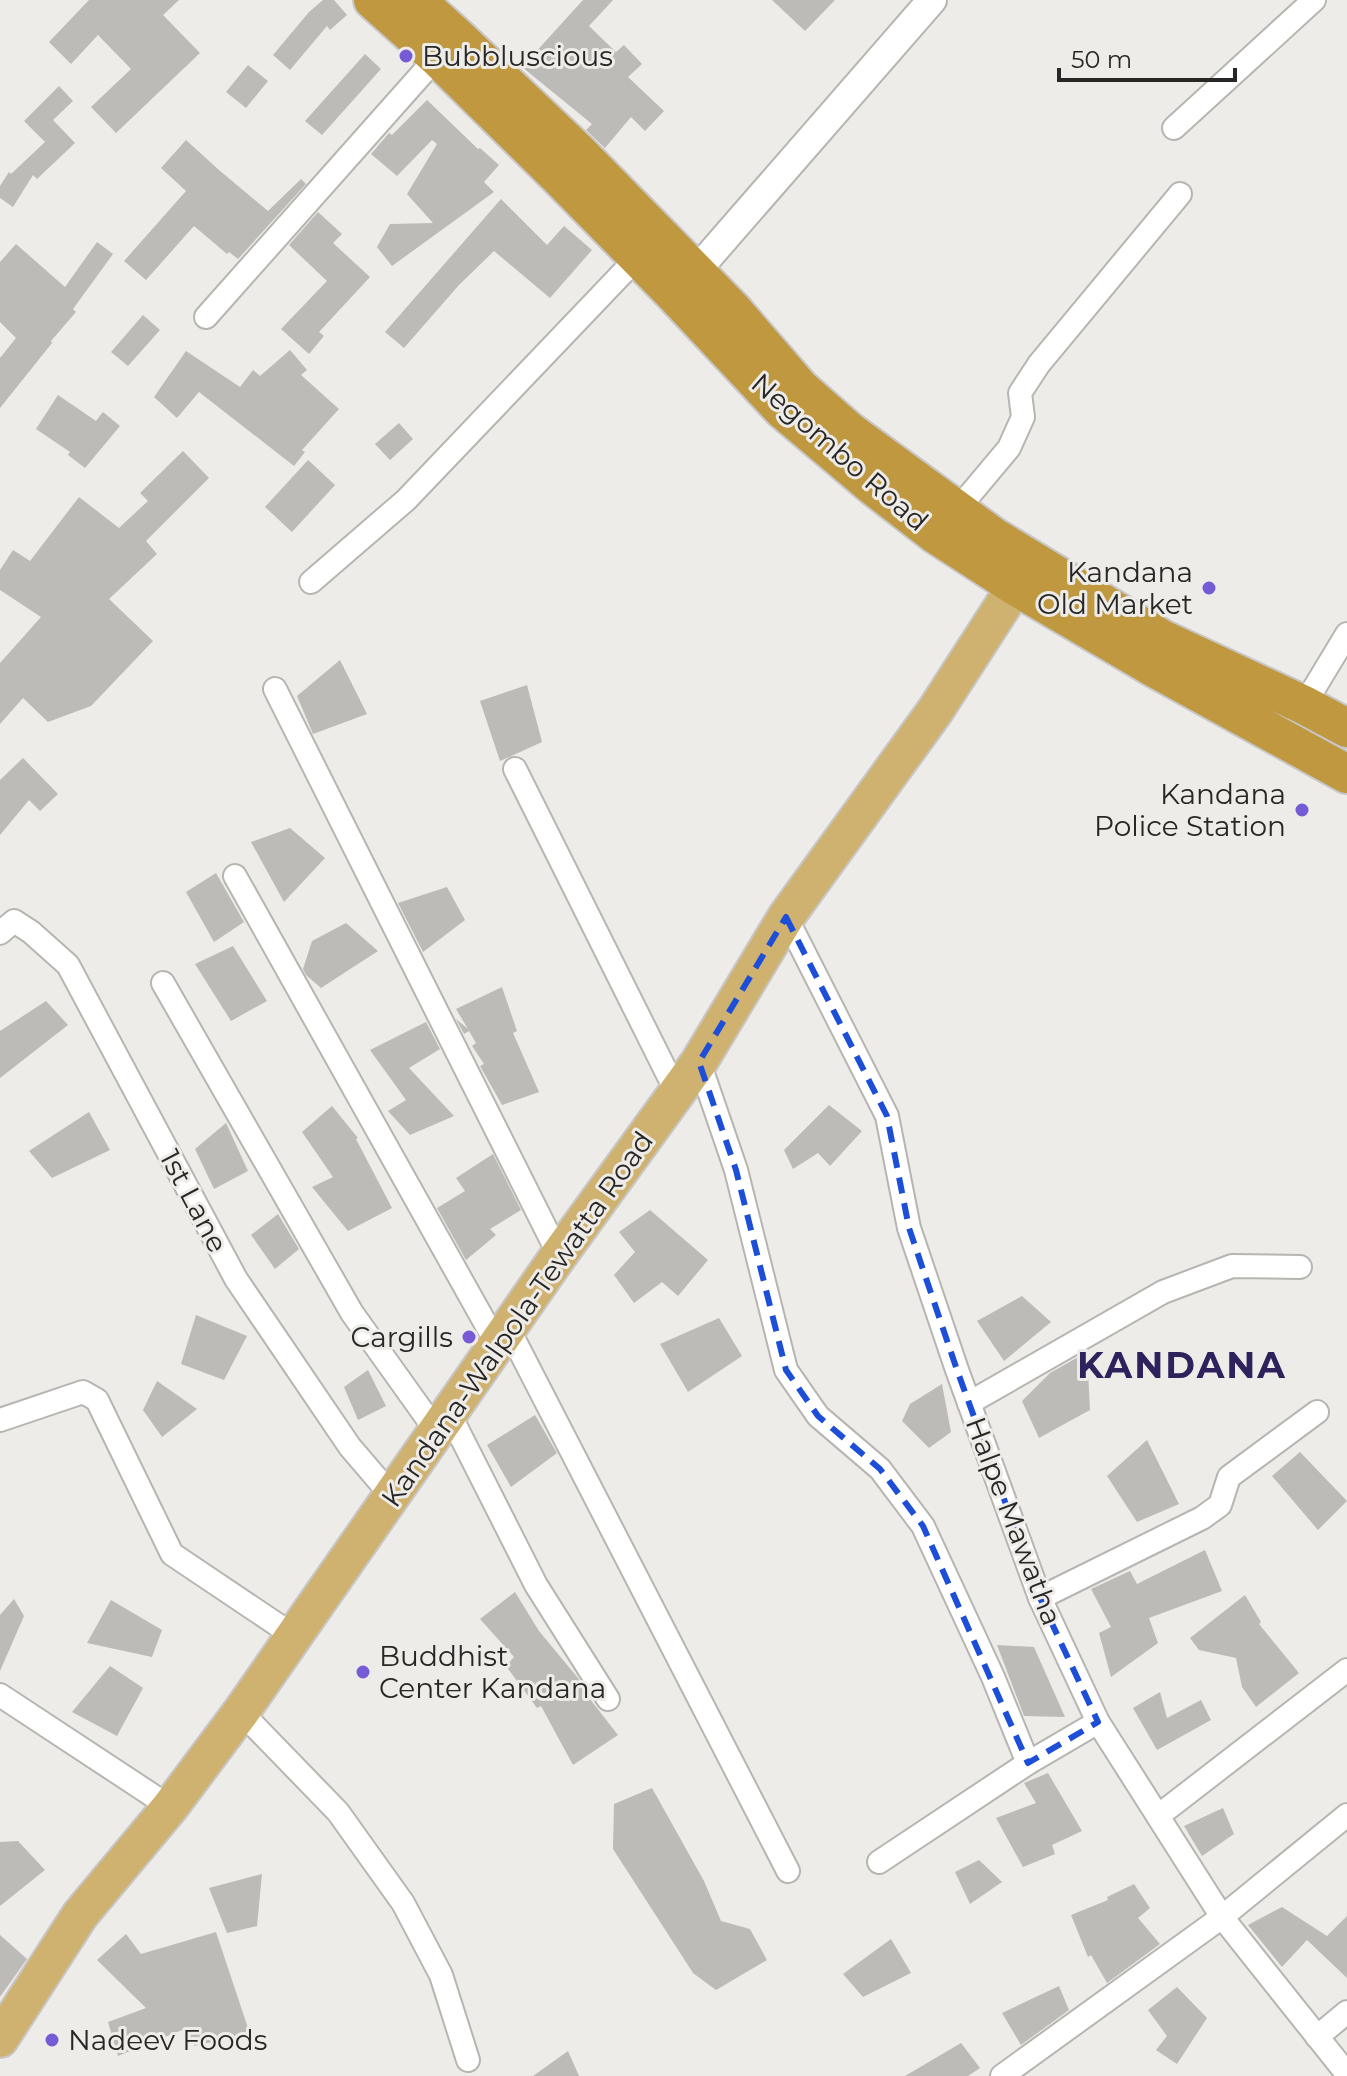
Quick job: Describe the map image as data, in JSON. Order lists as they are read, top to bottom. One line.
{"streets":{"highway":["Negombo Road"],"main road":["Kandana-Walpola-Tewatta Road"],"street":["1st Lane","Halpe Mawatha"]},"crossings":[["Negombo Road","Kandana-Walpola-Tewatta Road"],["1st Lane","Kandana-Walpola-Tewatta Road"],["Kandana-Walpola-Tewatta Road","Halpe Mawatha"]],"districts":["KANDANA"],"places":["Bubbluscious","Kandana Old Market","Kandana Police Station","Cargills","Buddhist Center Kandana","Nadeev Foods"],"scale_bar":"50 m"}
